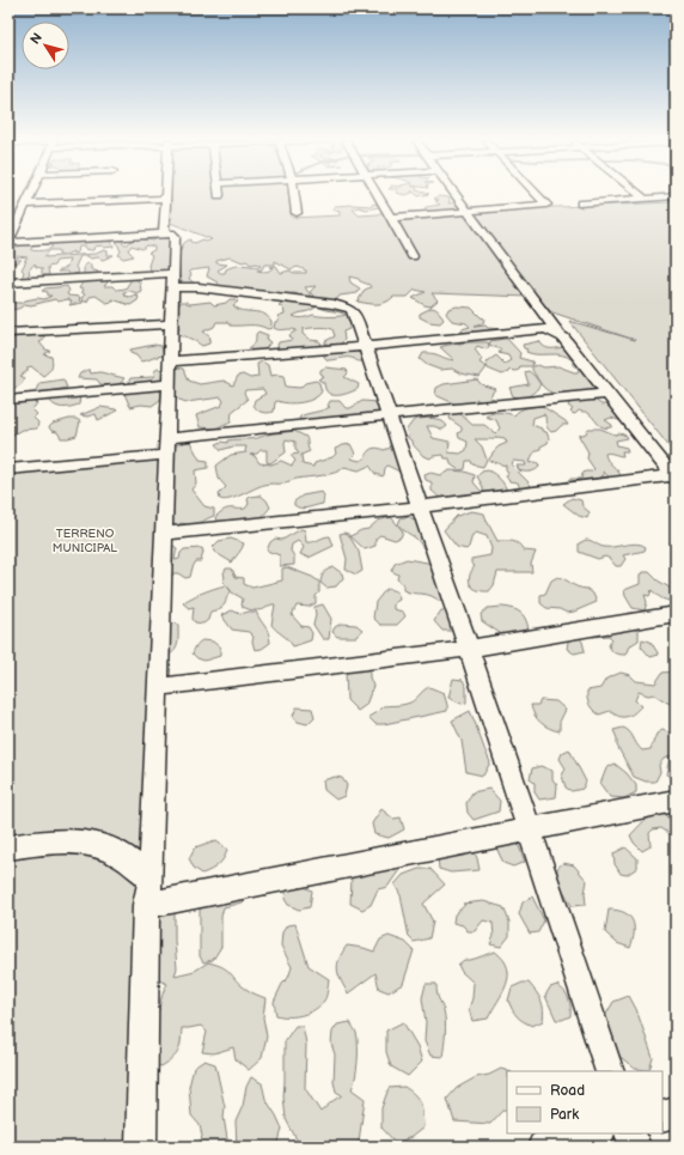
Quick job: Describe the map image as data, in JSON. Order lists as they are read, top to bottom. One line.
{"parks":["TERRENO MUNICIPAL"],"legend":["Road","Park"],"north":"top left"}
